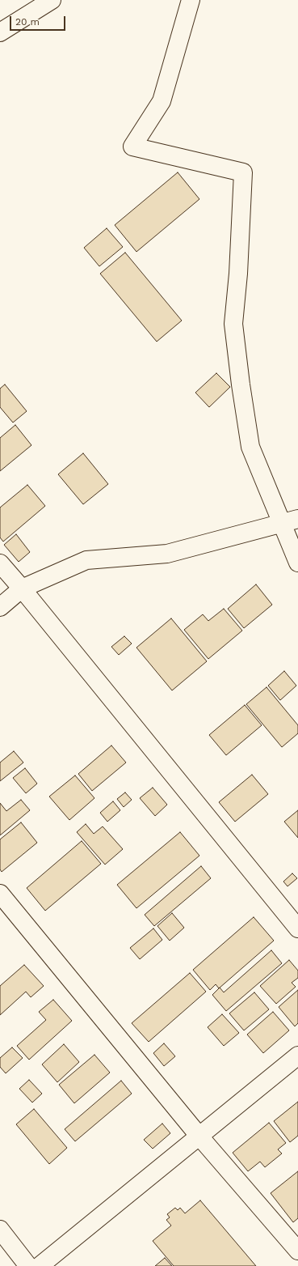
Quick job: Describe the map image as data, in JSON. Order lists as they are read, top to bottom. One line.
{"scale_bar":"20 m"}
